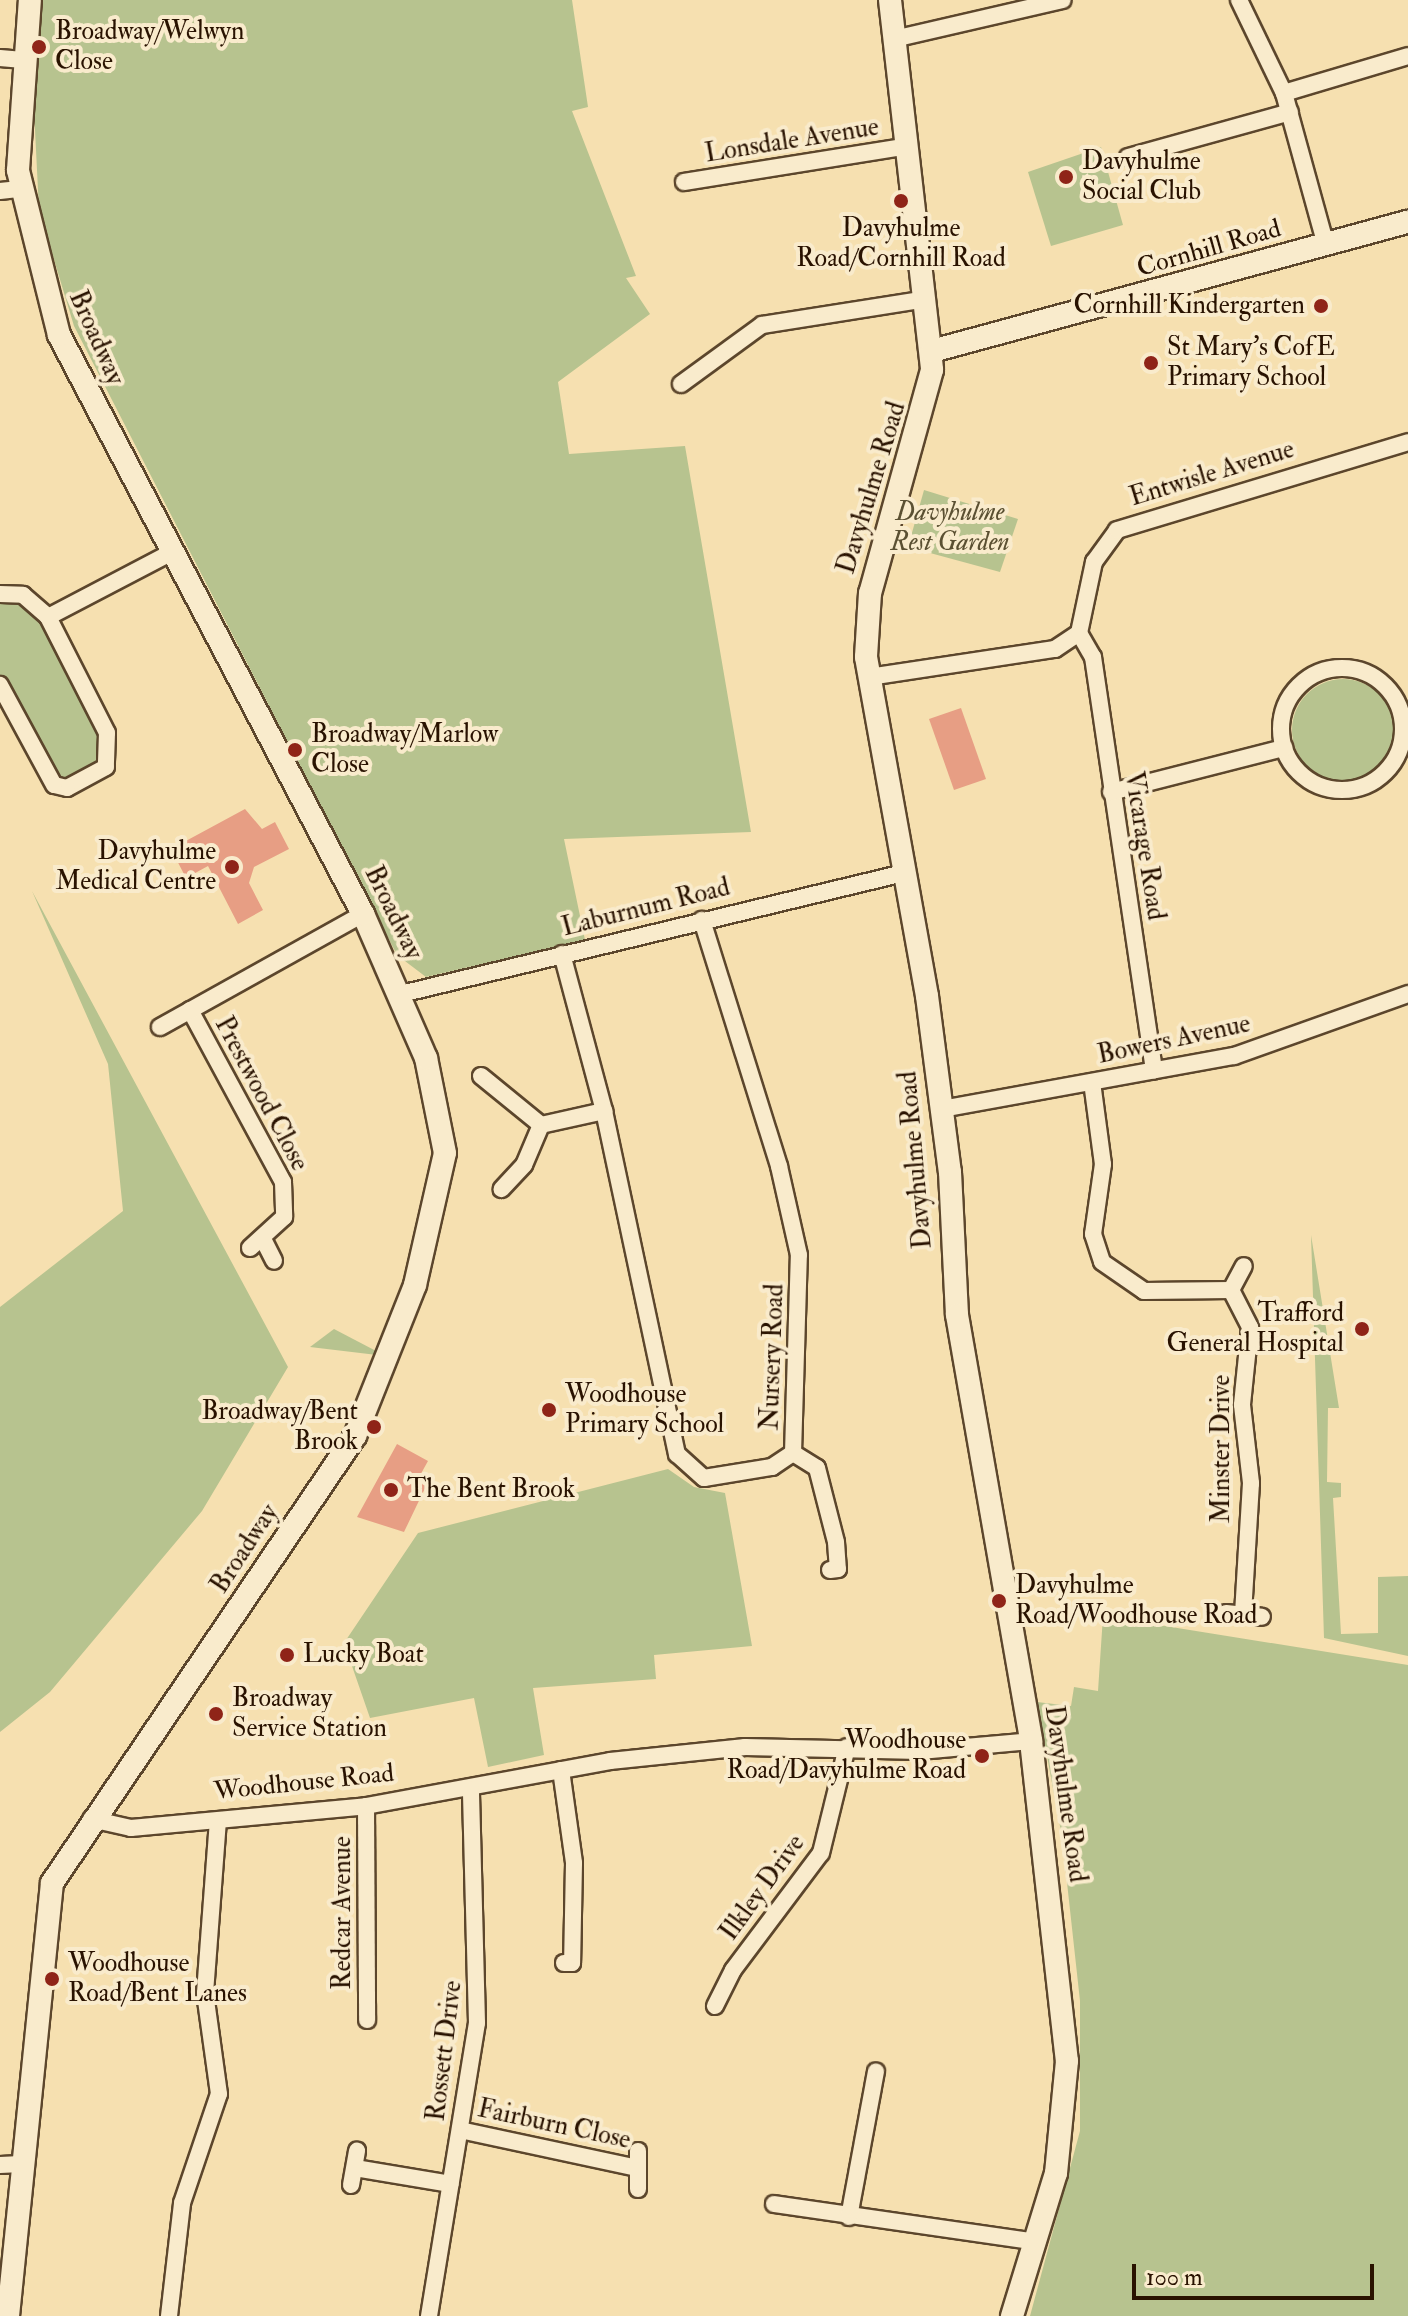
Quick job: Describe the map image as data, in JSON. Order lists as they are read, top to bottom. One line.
{"streets":{"street":["Lonsdale Avenue","Cornhill Road","Broadway","Entwisle Avenue","Davyhulme Road","Vicarage Road","Laburnum Road","Bowers Avenue","Prestwood Close","Nursery Road","Minster Drive","Woodhouse Road","Ilkley Drive","Redcar Avenue","Rossett Drive","Fairburn Close"]},"crossings":[["Lonsdale Avenue","Davyhulme Road"],["Cornhill Road","Davyhulme Road"],["Broadway","Laburnum Road"],["Broadway","Prestwood Close"],["Broadway","Woodhouse Road"],["Entwisle Avenue","Vicarage Road"],["Davyhulme Road","Laburnum Road"],["Davyhulme Road","Bowers Avenue"],["Davyhulme Road","Woodhouse Road"],["Vicarage Road","Bowers Avenue"],["Laburnum Road","Nursery Road"],["Woodhouse Road","Ilkley Drive"],["Woodhouse Road","Redcar Avenue"],["Woodhouse Road","Rossett Drive"],["Rossett Drive","Fairburn Close"]],"parks":["Davyhulme Rest Garden"],"places":["Broadway/Welwyn Close","Davyhulme Social Club","Davyhulme Road/Cornhill Road","Cornhill Kindergarten","St Mary's CofE Primary School","Broadway/Marlow Close","Davyhulme Medical Centre","Trafford General Hospital","Woodhouse Primary School","Broadway/Bent Brook","The Bent Brook","Davyhulme Road/Woodhouse Road","Lucky Boat","Broadway Service Station","Woodhouse Road/Davyhulme Road","Woodhouse Road/Bent Lanes"],"scale_bar":"100 m"}
